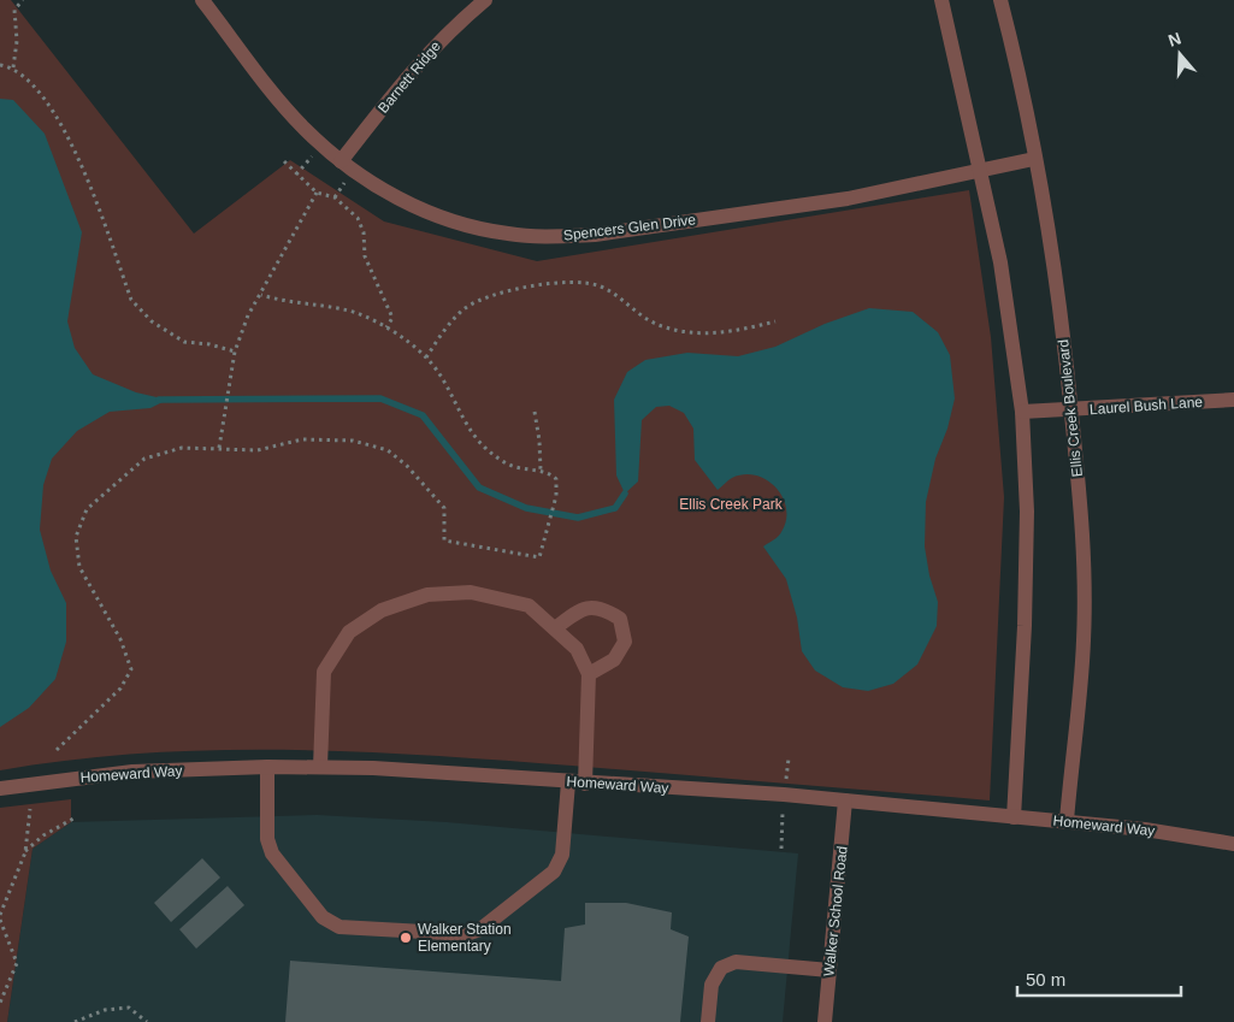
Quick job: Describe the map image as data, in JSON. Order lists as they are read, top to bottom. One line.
{"streets":{"street":["Barnett Ridge","Spencers Glen Drive","Laurel Bush Lane","Ellis Creek Boulevard","Homeward Way","Walker School Road"]},"crossings":[["Barnett Ridge","Spencers Glen Drive"],["Spencers Glen Drive","Ellis Creek Boulevard"],["Laurel Bush Lane","Ellis Creek Boulevard"],["Ellis Creek Boulevard","Homeward Way"],["Homeward Way","Walker School Road"]],"parks":["Ellis Creek Park"],"places":["Walker Station Elementary"],"scale_bar":"50 m","north":"top"}
